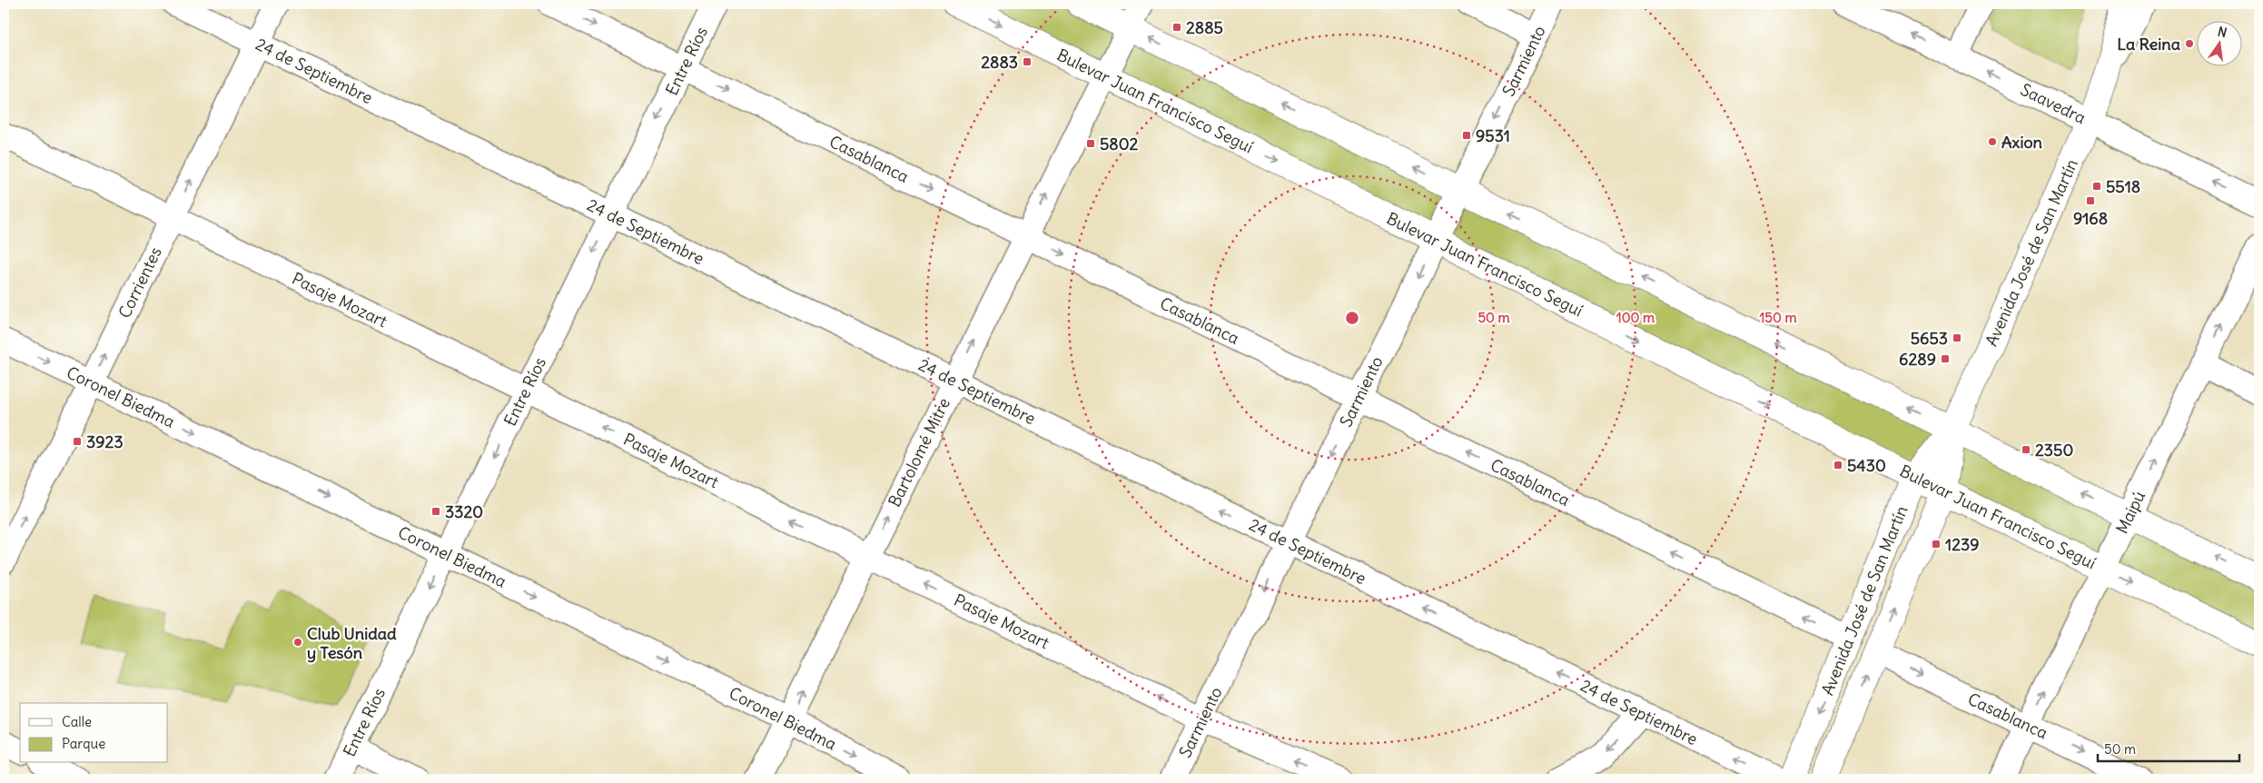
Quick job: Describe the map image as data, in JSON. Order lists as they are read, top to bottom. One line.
{"streets":{"main road":["Bulevar Juan Francisco Seguí","Avenida José de San Martín"],"street":["Entre Ríos","Sarmiento","24 de Septiembre","Saavedra","Casablanca","Corrientes","Pasaje Mozart","Coronel Biedma","Bartolomé Mitre","Maipú"]},"crossings":[["Entre Ríos","24 de Septiembre"],["Entre Ríos","Casablanca"],["Entre Ríos","Pasaje Mozart"],["Entre Ríos","Coronel Biedma"],["Sarmiento","24 de Septiembre"],["Sarmiento","Bulevar Juan Francisco Seguí"],["Sarmiento","Casablanca"],["Sarmiento","Pasaje Mozart"],["24 de Septiembre","Corrientes"],["24 de Septiembre","Bartolomé Mitre"],["Bulevar Juan Francisco Seguí","Avenida José de San Martín"],["Bulevar Juan Francisco Seguí","Bartolomé Mitre"],["Bulevar Juan Francisco Seguí","Maipú"],["Saavedra","Avenida José de San Martín"],["Casablanca","Avenida José de San Martín"],["Casablanca","Bartolomé Mitre"],["Casablanca","Maipú"],["Corrientes","Pasaje Mozart"],["Corrientes","Coronel Biedma"],["Pasaje Mozart","Bartolomé Mitre"],["Coronel Biedma","Bartolomé Mitre"]],"one_way":["Entre Ríos","Sarmiento","24 de Septiembre","Saavedra","Corrientes","Pasaje Mozart","Coronel Biedma","Bartolomé Mitre","Maipú"],"places":{"transit":["2885","2883","9531","5802","5518","9168","5653","6289","3923","2350","5430","3320","1239"],"other":["La Reina","Axion","Club Unidad y Tesón"]},"legend":["Calle","Parque"],"scale_bar":"50 m","north":"top","rings":["50 m","100 m","150 m"]}
